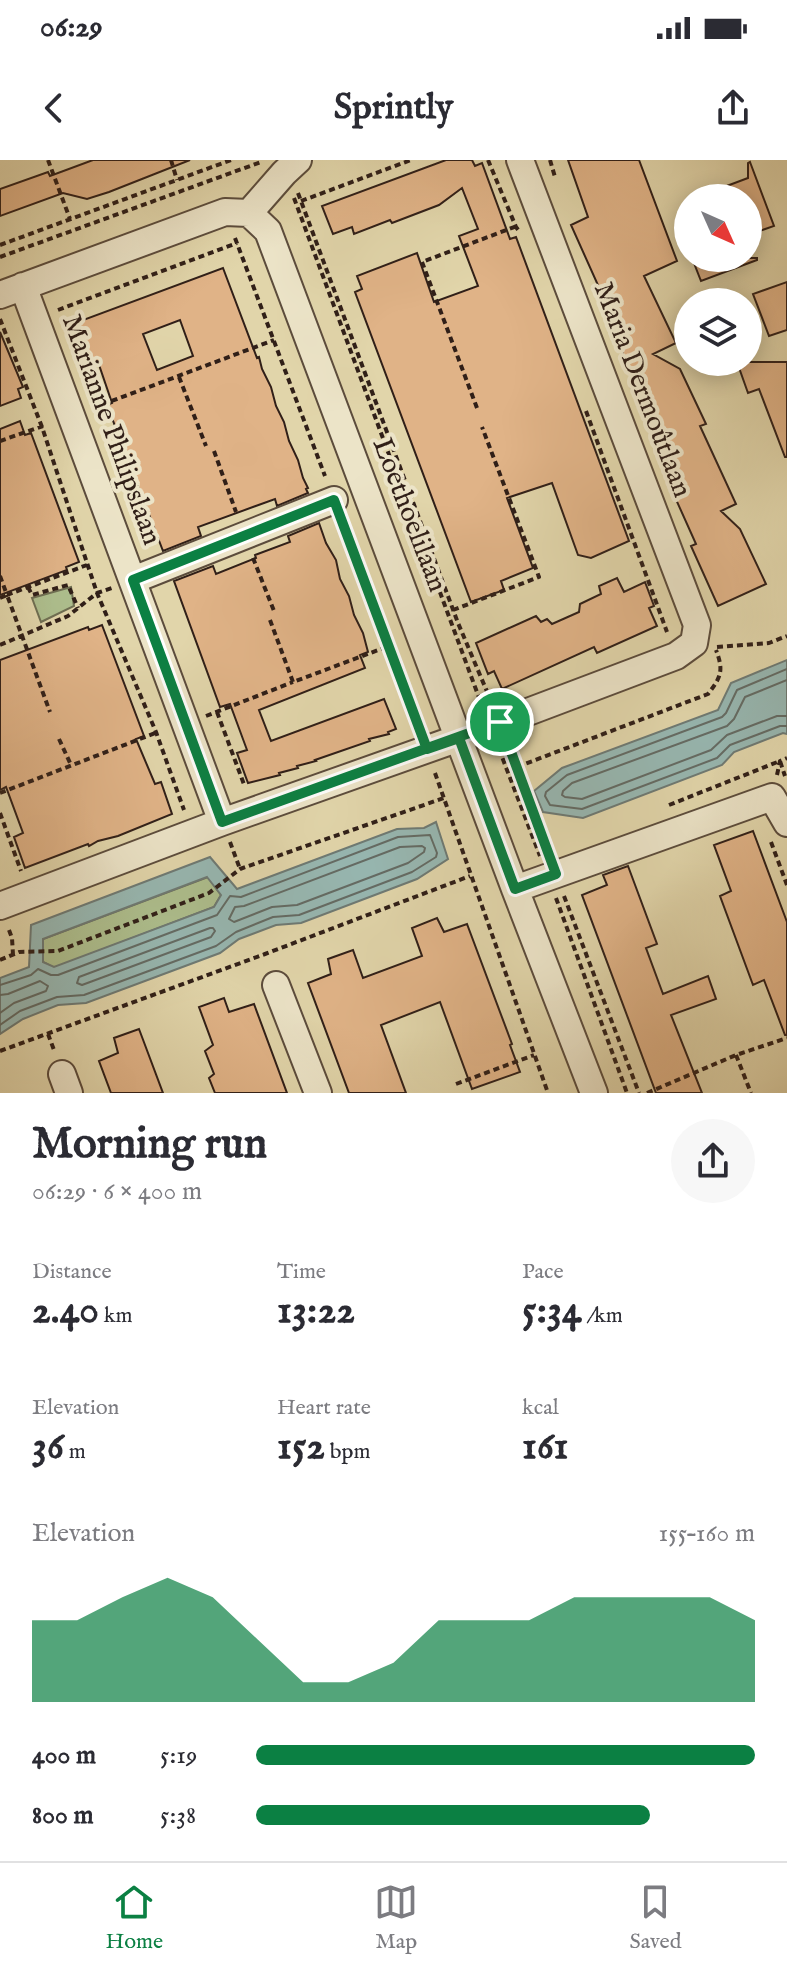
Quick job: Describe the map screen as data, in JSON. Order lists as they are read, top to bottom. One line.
{"streets":{"street":["Maria Dermoûtlaan","Marianne Philipslaan","Loethoelilaan"]},"north":"bottom right","page":{"status":"06:29","header":"Sprintly","heading":["Morning run","06:29 · 6 × 400 m"],"stats":[["Distance","2.40 km"],["Time","13:22"],["Pace","5:34 /km"],["Elevation","36 m"],["Heart rate","152 bpm"],["kcal","161"]],"chart":["Elevation","155–160 m"],"list":[{"name":"400 m","note":"5:19"},{"name":"800 m","note":"5:38"}],"tabs":["Home","Map","Saved"]}}
